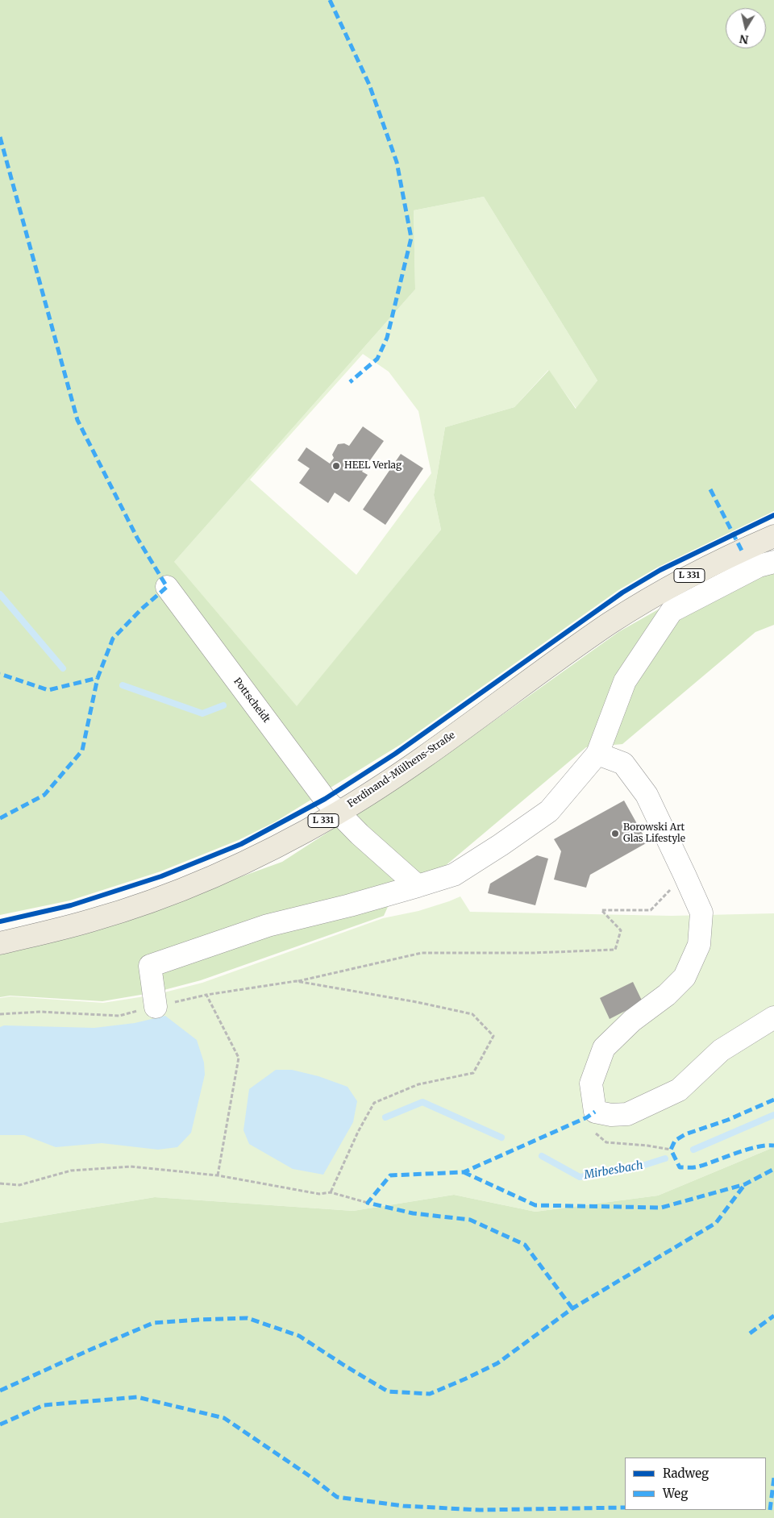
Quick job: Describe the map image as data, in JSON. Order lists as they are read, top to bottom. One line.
{"streets":{"main road":["L 331","Ferdinand-Mülhens-Straße"],"lane":["Pottscheidt"]},"crossings":[["Pottscheidt","Ferdinand-Mülhens-Straße"]],"water":["Mirbesbach"],"places":["HEEL Verlag","Borowski Art Glas Lifestyle"],"legend":["Radweg","Weg"],"north":"bottom"}
